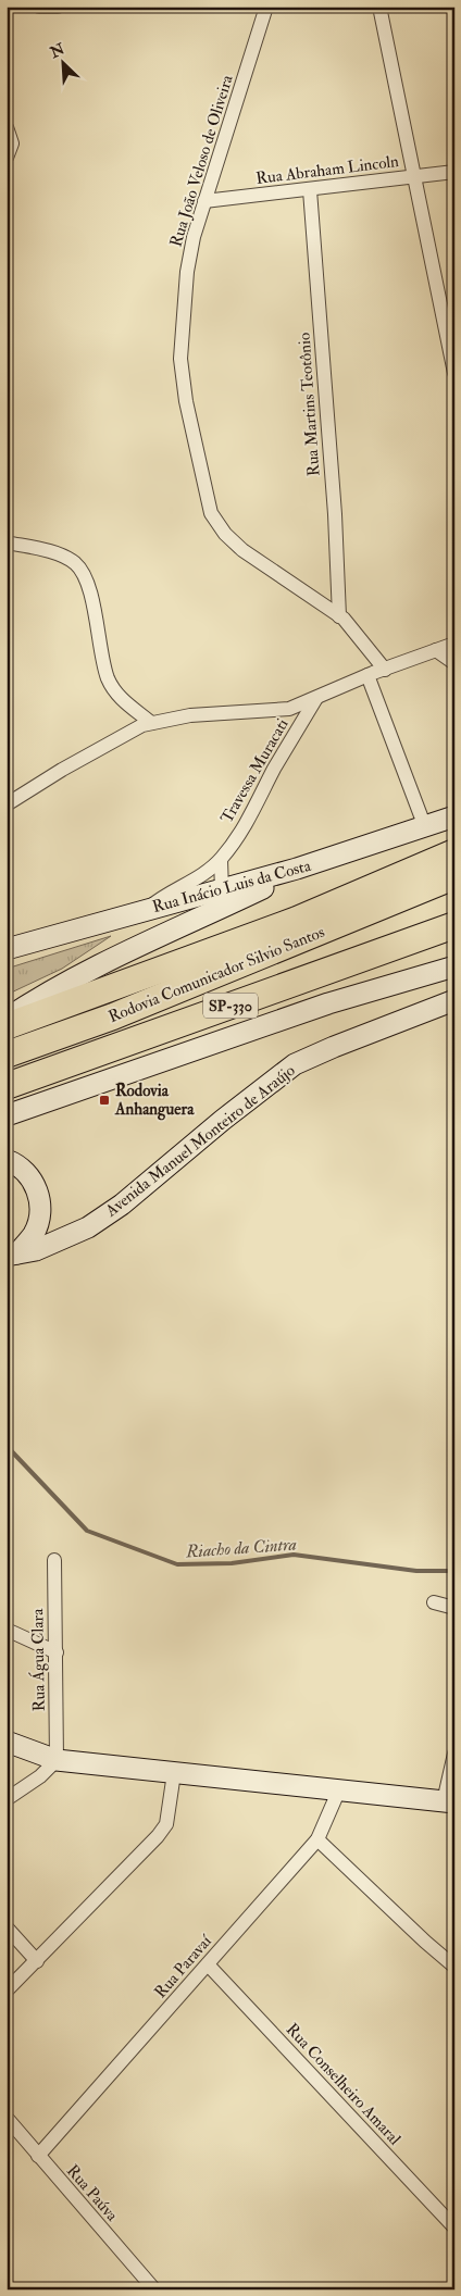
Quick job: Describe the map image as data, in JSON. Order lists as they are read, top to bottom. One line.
{"streets":{"highway":["Rodovia Comunicador Silvio Santos","SP-330"],"main road":["Rua Inácio Luis da Costa","Avenida Manuel Monteiro de Araújo"],"street":["Rua João Veloso de Oliveira","Rua Abraham Lincoln","Rua Martins Teotônio","Travessa Muracati","Rua Água Clara","Rua Paravaí","Rua Conselheiro Amaral","Rua Paúva"]},"crossings":[["Rua João Veloso de Oliveira","Rua Abraham Lincoln"],["Rua João Veloso de Oliveira","Rua Martins Teotônio"],["Rua Abraham Lincoln","Rua Martins Teotônio"],["Travessa Muracati","Rua Inácio Luis da Costa"],["Rua Paravaí","Rua Conselheiro Amaral"],["Rua Paravaí","Rua Paúva"]],"water":["Riacho da Cintra"],"places":{"transit":["Rodovia Anhanguera"]},"north":"top left"}
